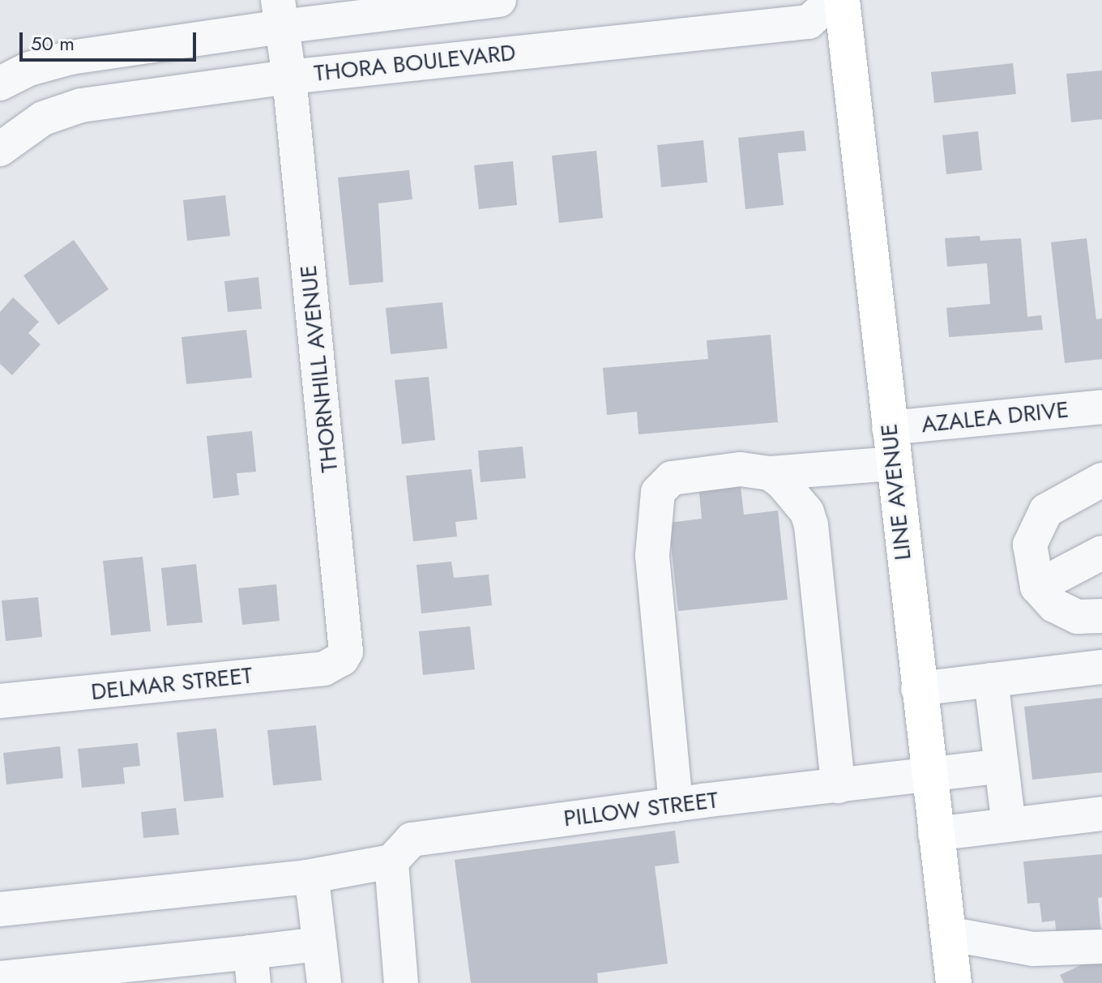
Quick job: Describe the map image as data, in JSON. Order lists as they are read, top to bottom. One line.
{"streets":{"main road":["LINE AVENUE"],"street":["THORA BOULEVARD","THORNHILL AVENUE","AZALEA DRIVE","DELMAR STREET","PILLOW STREET"]},"crossings":[["THORA BOULEVARD","THORNHILL AVENUE"],["THORNHILL AVENUE","DELMAR STREET"],["AZALEA DRIVE","LINE AVENUE"],["LINE AVENUE","PILLOW STREET"]],"scale_bar":"50 m"}
